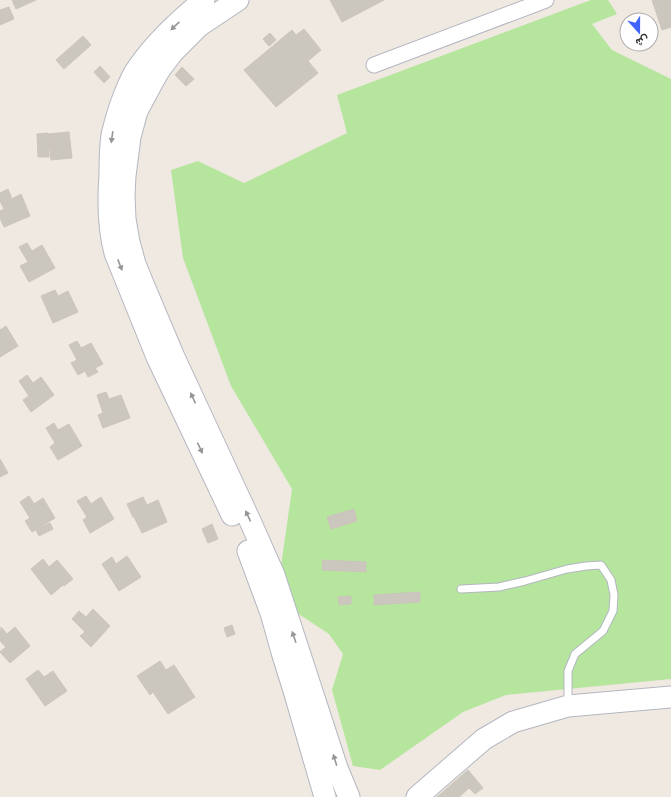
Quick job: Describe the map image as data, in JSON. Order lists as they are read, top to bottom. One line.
{"north":"bottom"}
